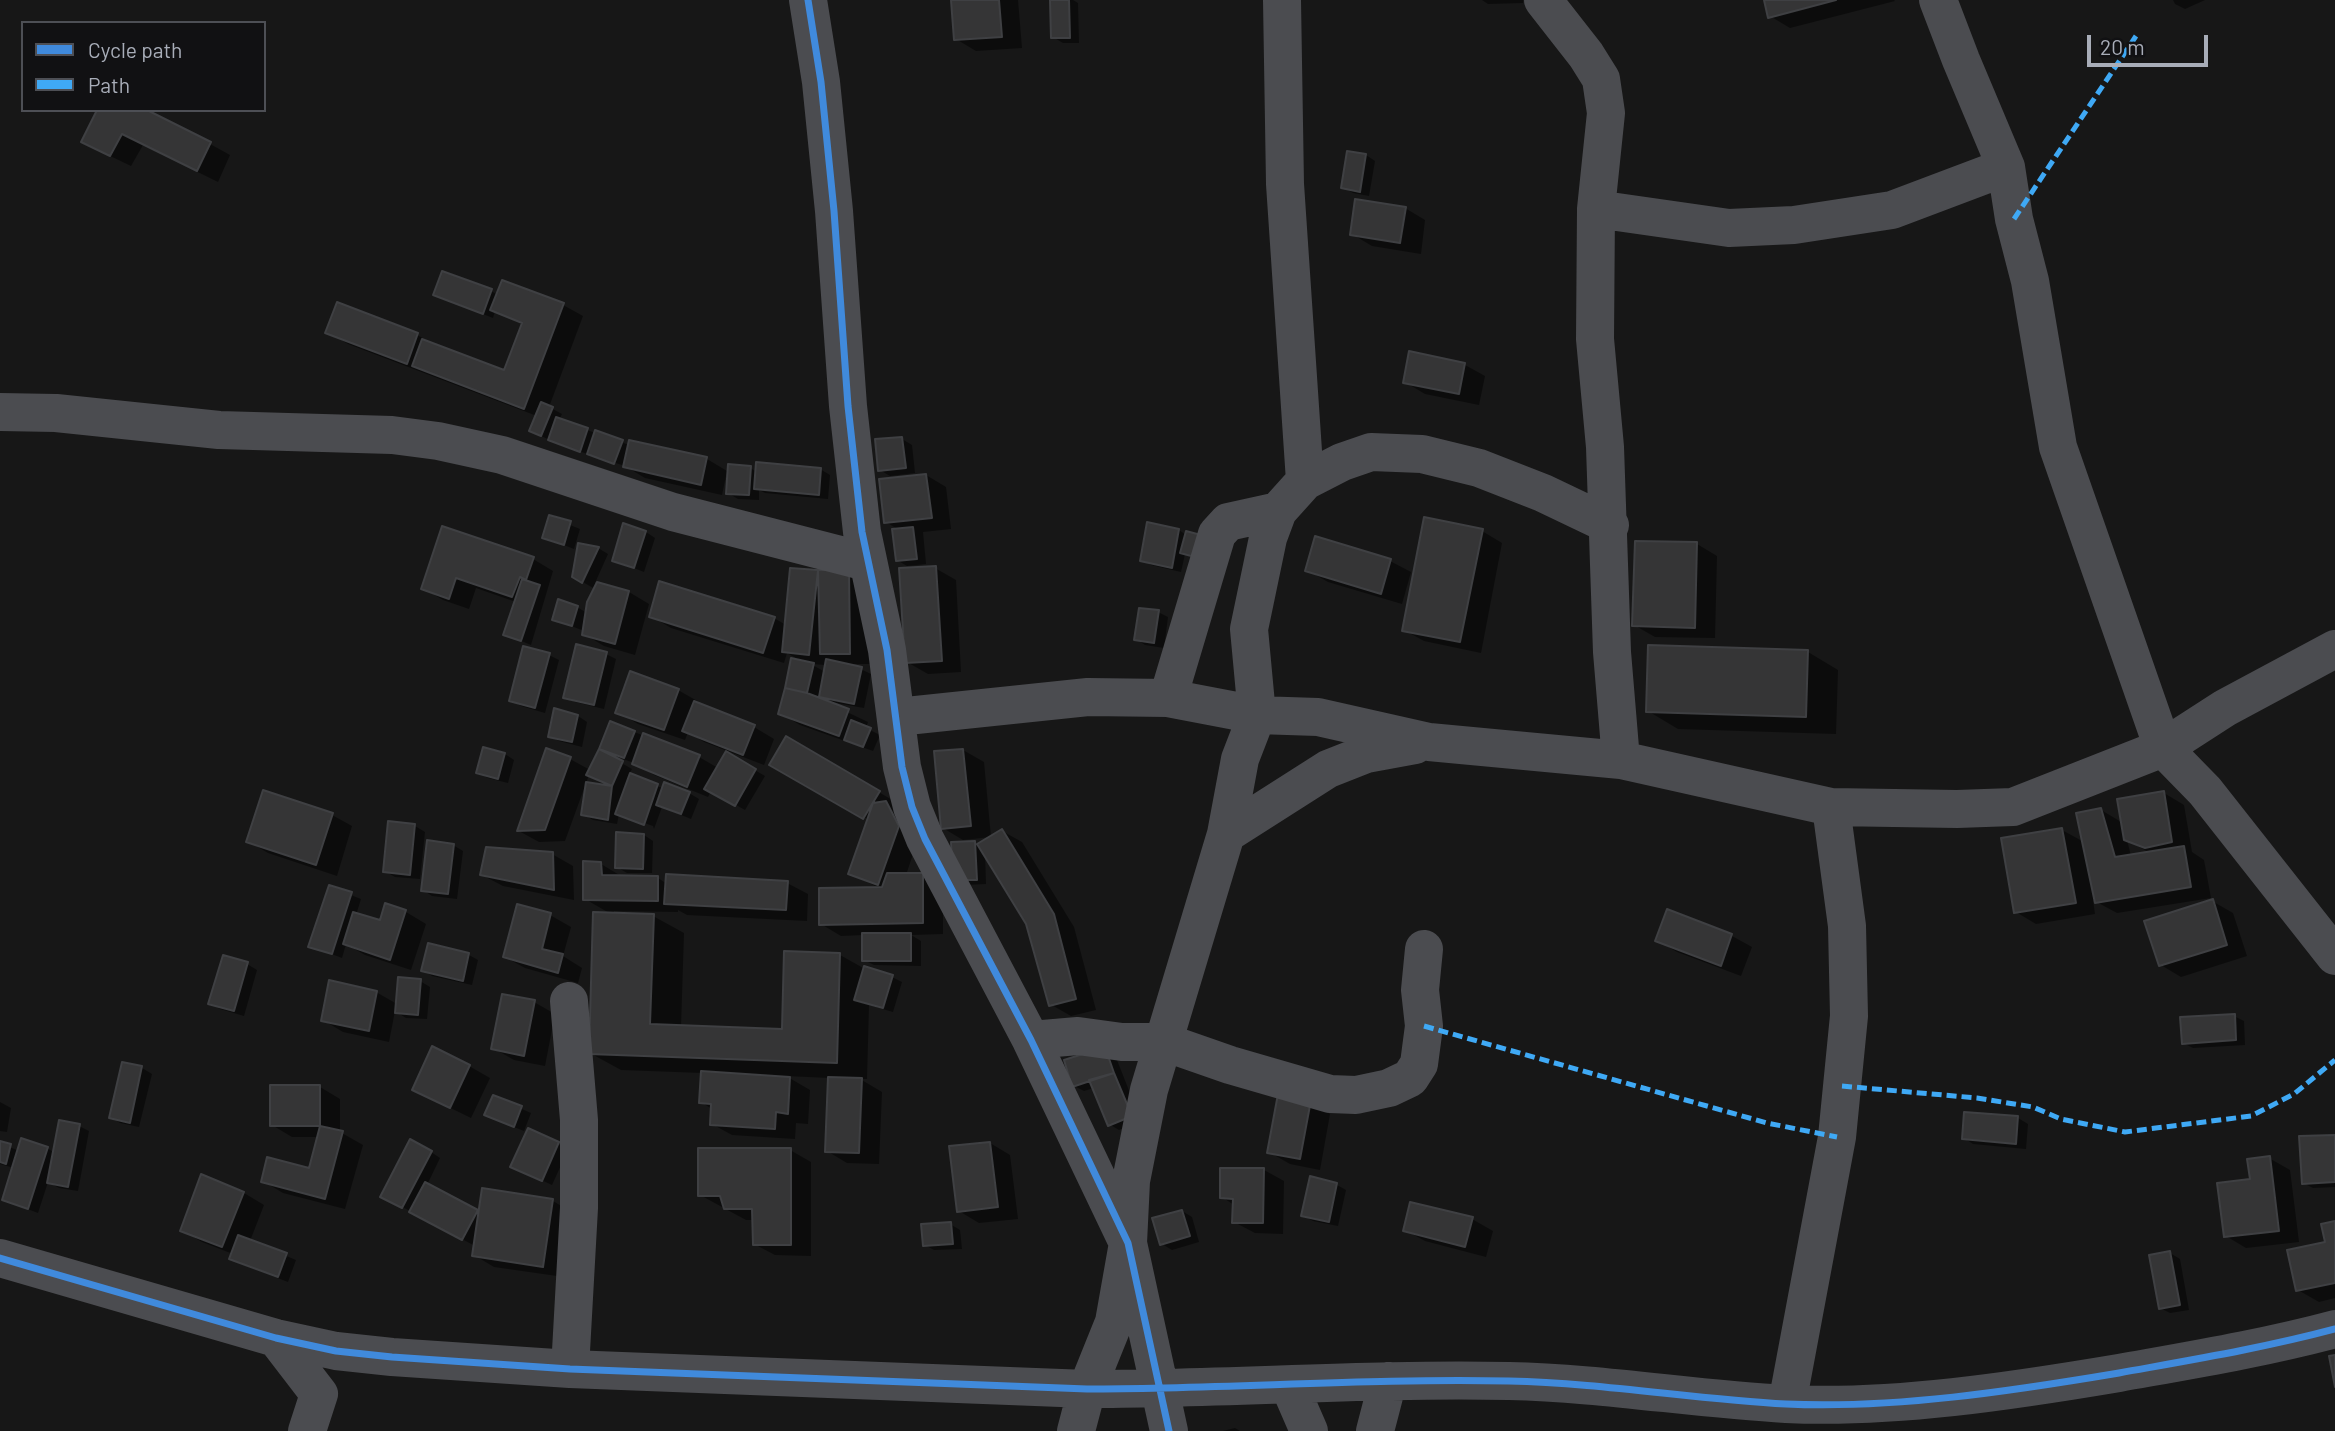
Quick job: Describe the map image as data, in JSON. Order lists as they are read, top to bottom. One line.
{"legend":["Cycle path","Path"],"scale_bar":"20 m"}
